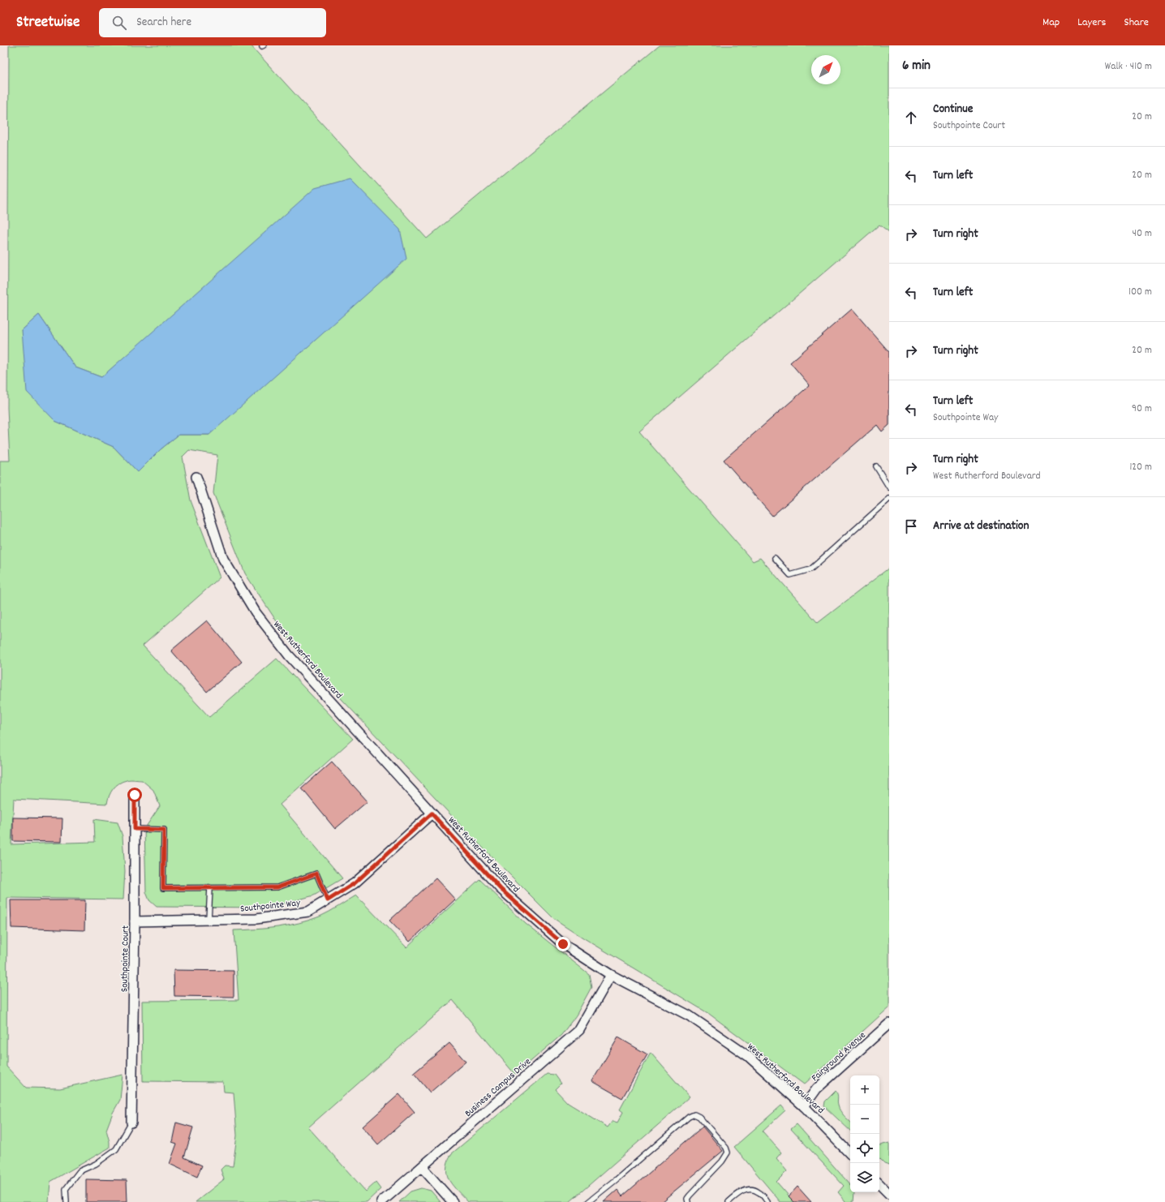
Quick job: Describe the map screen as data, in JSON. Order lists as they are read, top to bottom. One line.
{"streets":{"street":["West Rutherford Boulevard","Southpointe Way","Southpointe Court","Fairground Avenue","Business Campus Drive"]},"crossings":[["West Rutherford Boulevard","Southpointe Way"],["West Rutherford Boulevard","Fairground Avenue"],["West Rutherford Boulevard","Business Campus Drive"],["Southpointe Way","Southpointe Court"]],"north":"top right","page":{"header":"Streetwise","search":"Search here","nav":["Map","Layers","Share"],"heading":["6 min","Walk · 410 m"],"list":[["Continue","Southpointe Court","20 m"],["Turn left","20 m"],["Turn right","40 m"],["Turn left","100 m"],["Turn right","20 m"],["Turn left","Southpointe Way","90 m"],["Turn right","West Rutherford Boulevard","120 m"],"Arrive at destination"],"map_buttons":["+","−"]}}
